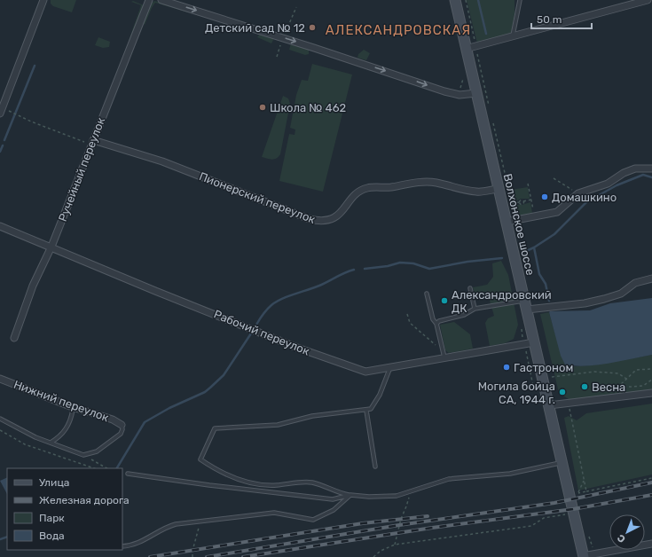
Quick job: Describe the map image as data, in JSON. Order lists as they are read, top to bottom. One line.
{"streets":{"main road":["Волхонское шоссе"],"street":["Ручейный переулок","Пионерский переулок","Рабочий переулок","Нижний переулок"]},"crossings":[["Ручейный переулок","Пионерский переулок"],["Ручейный переулок","Рабочий переулок"],["Пионерский переулок","Волхонское шоссе"],["Волхонское шоссе","Рабочий переулок"]],"districts":["АЛЕКСАНДРОВСКАЯ"],"places":["Детский сад № 12","Школа № 462","Домашкино","Александровский ДК","Гастроном","Весна","Могила бойца СА, 1944 г."],"legend":["Улица","Железная дорога","Парк","Вода"],"scale_bar":"50 m","north":"bottom left"}
